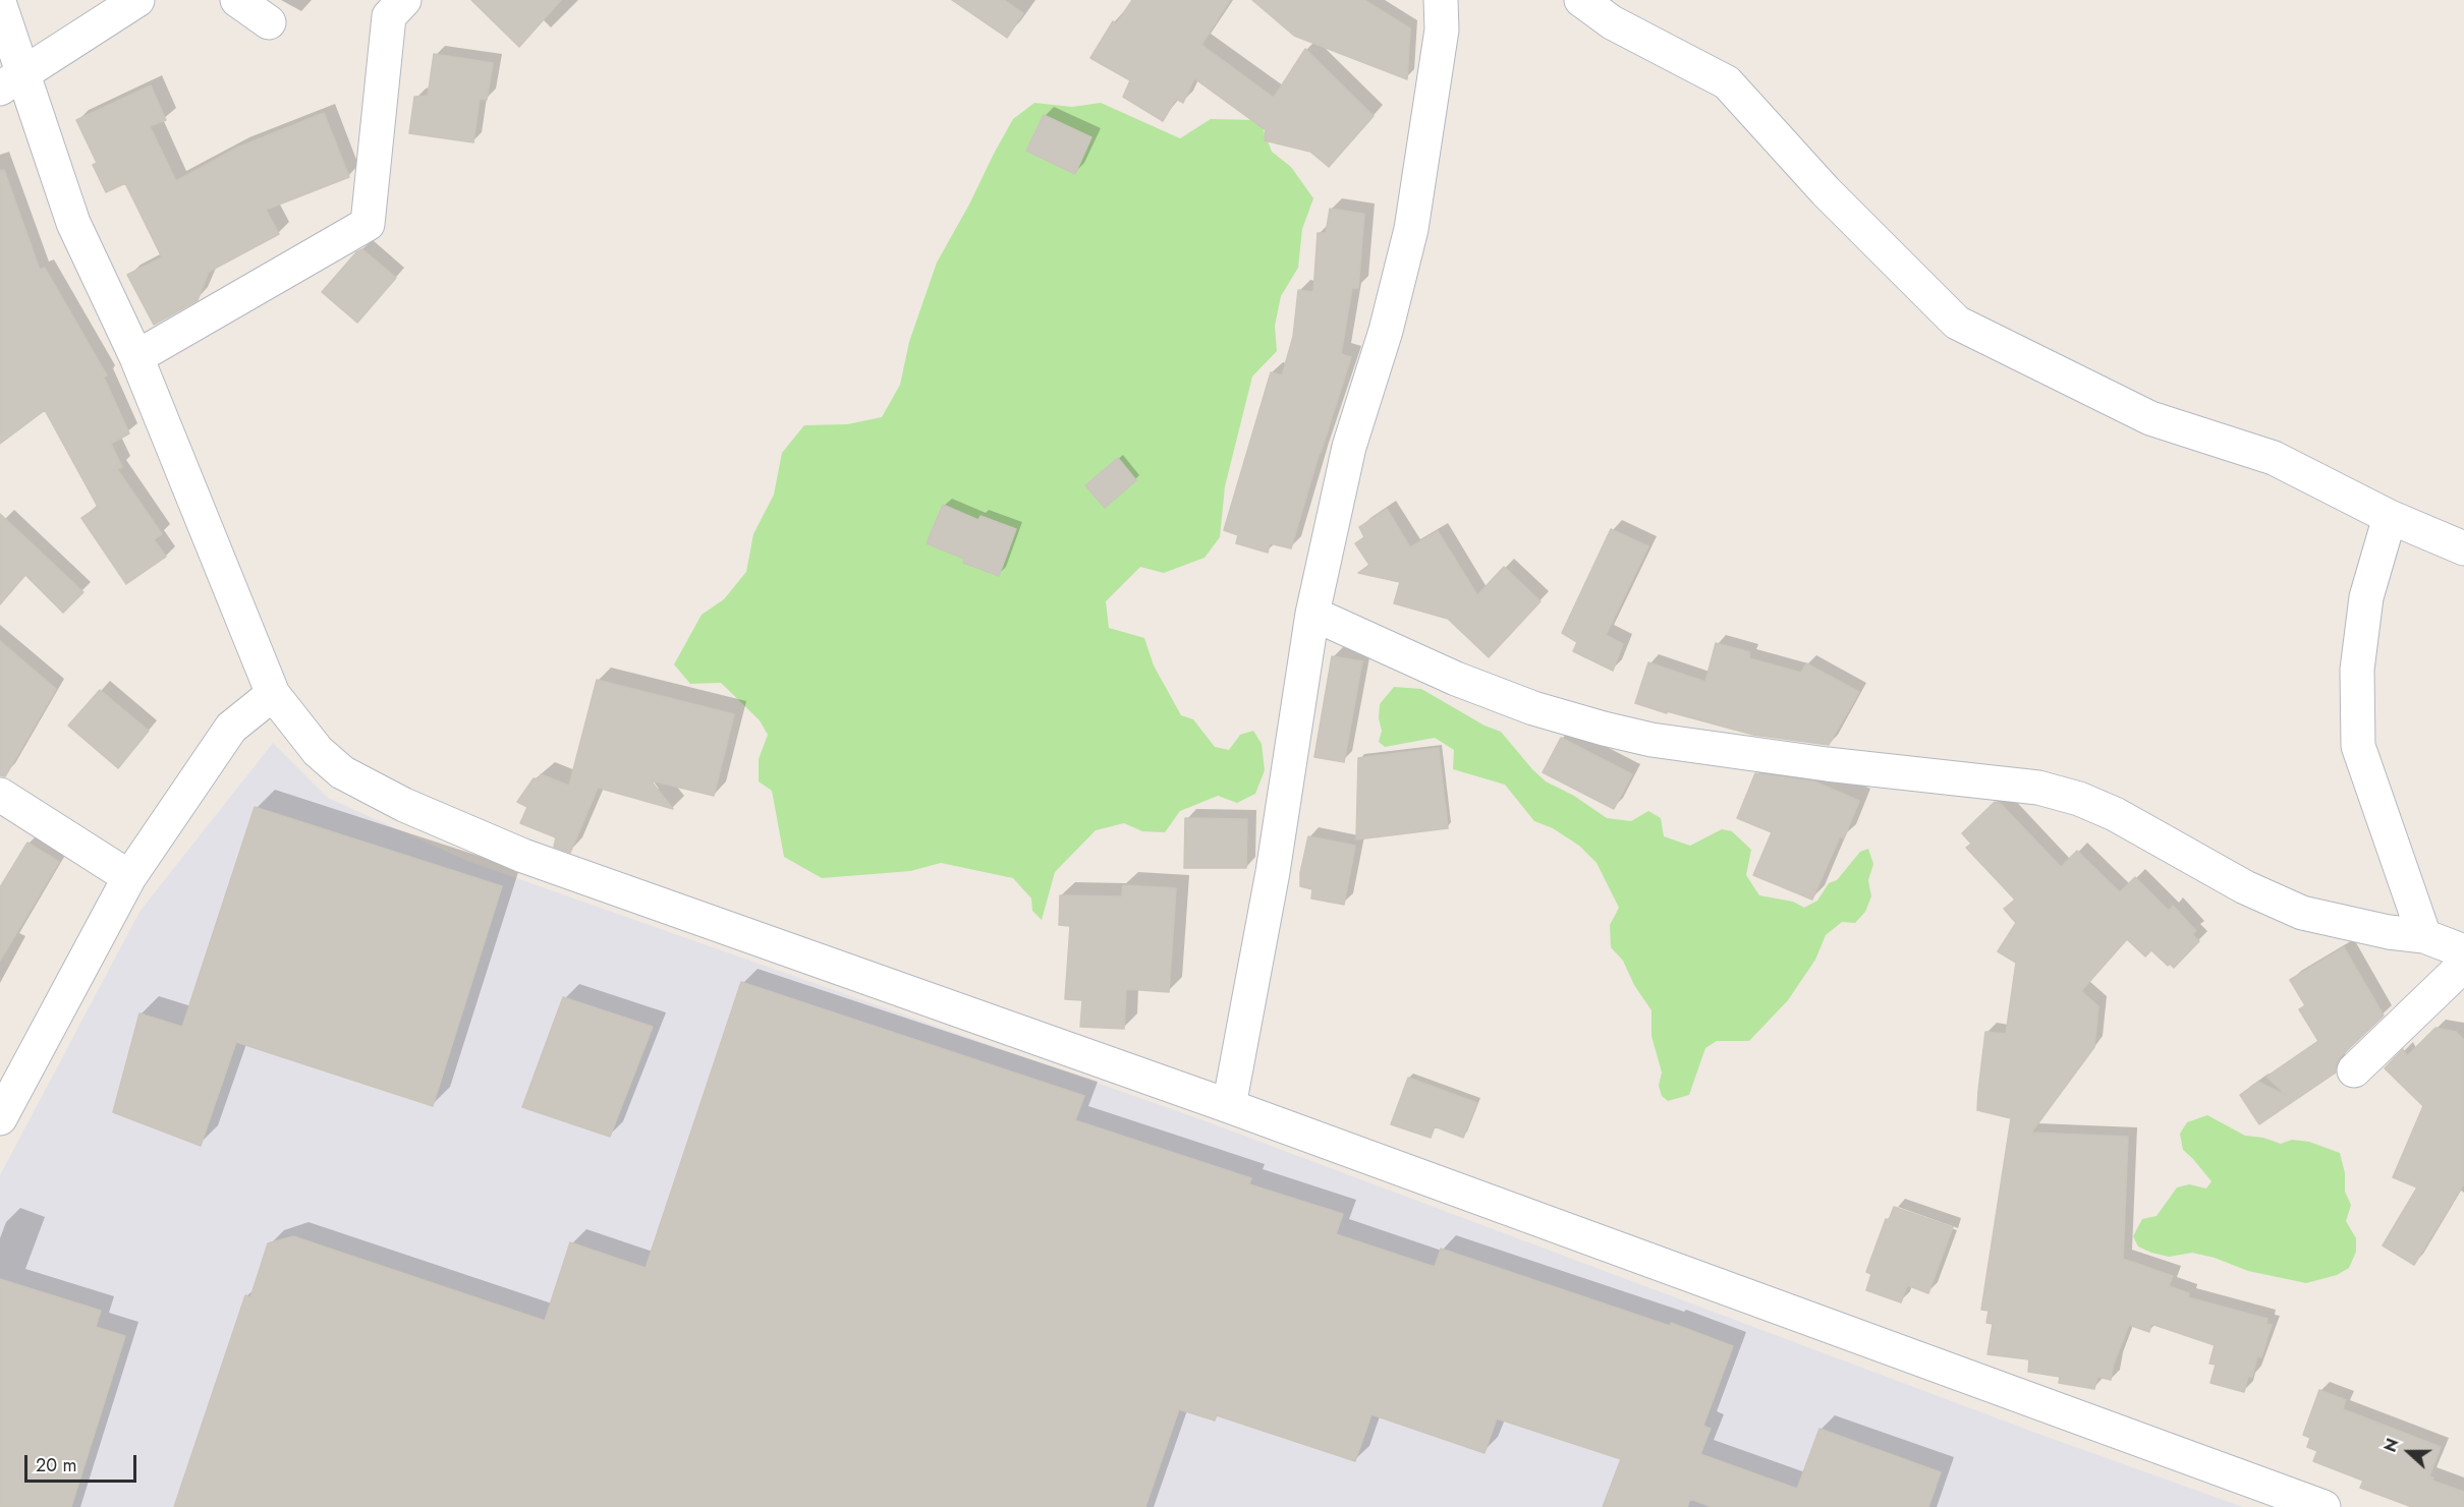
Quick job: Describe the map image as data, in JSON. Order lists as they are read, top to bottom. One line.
{"scale_bar":"20 m","north":"left"}
